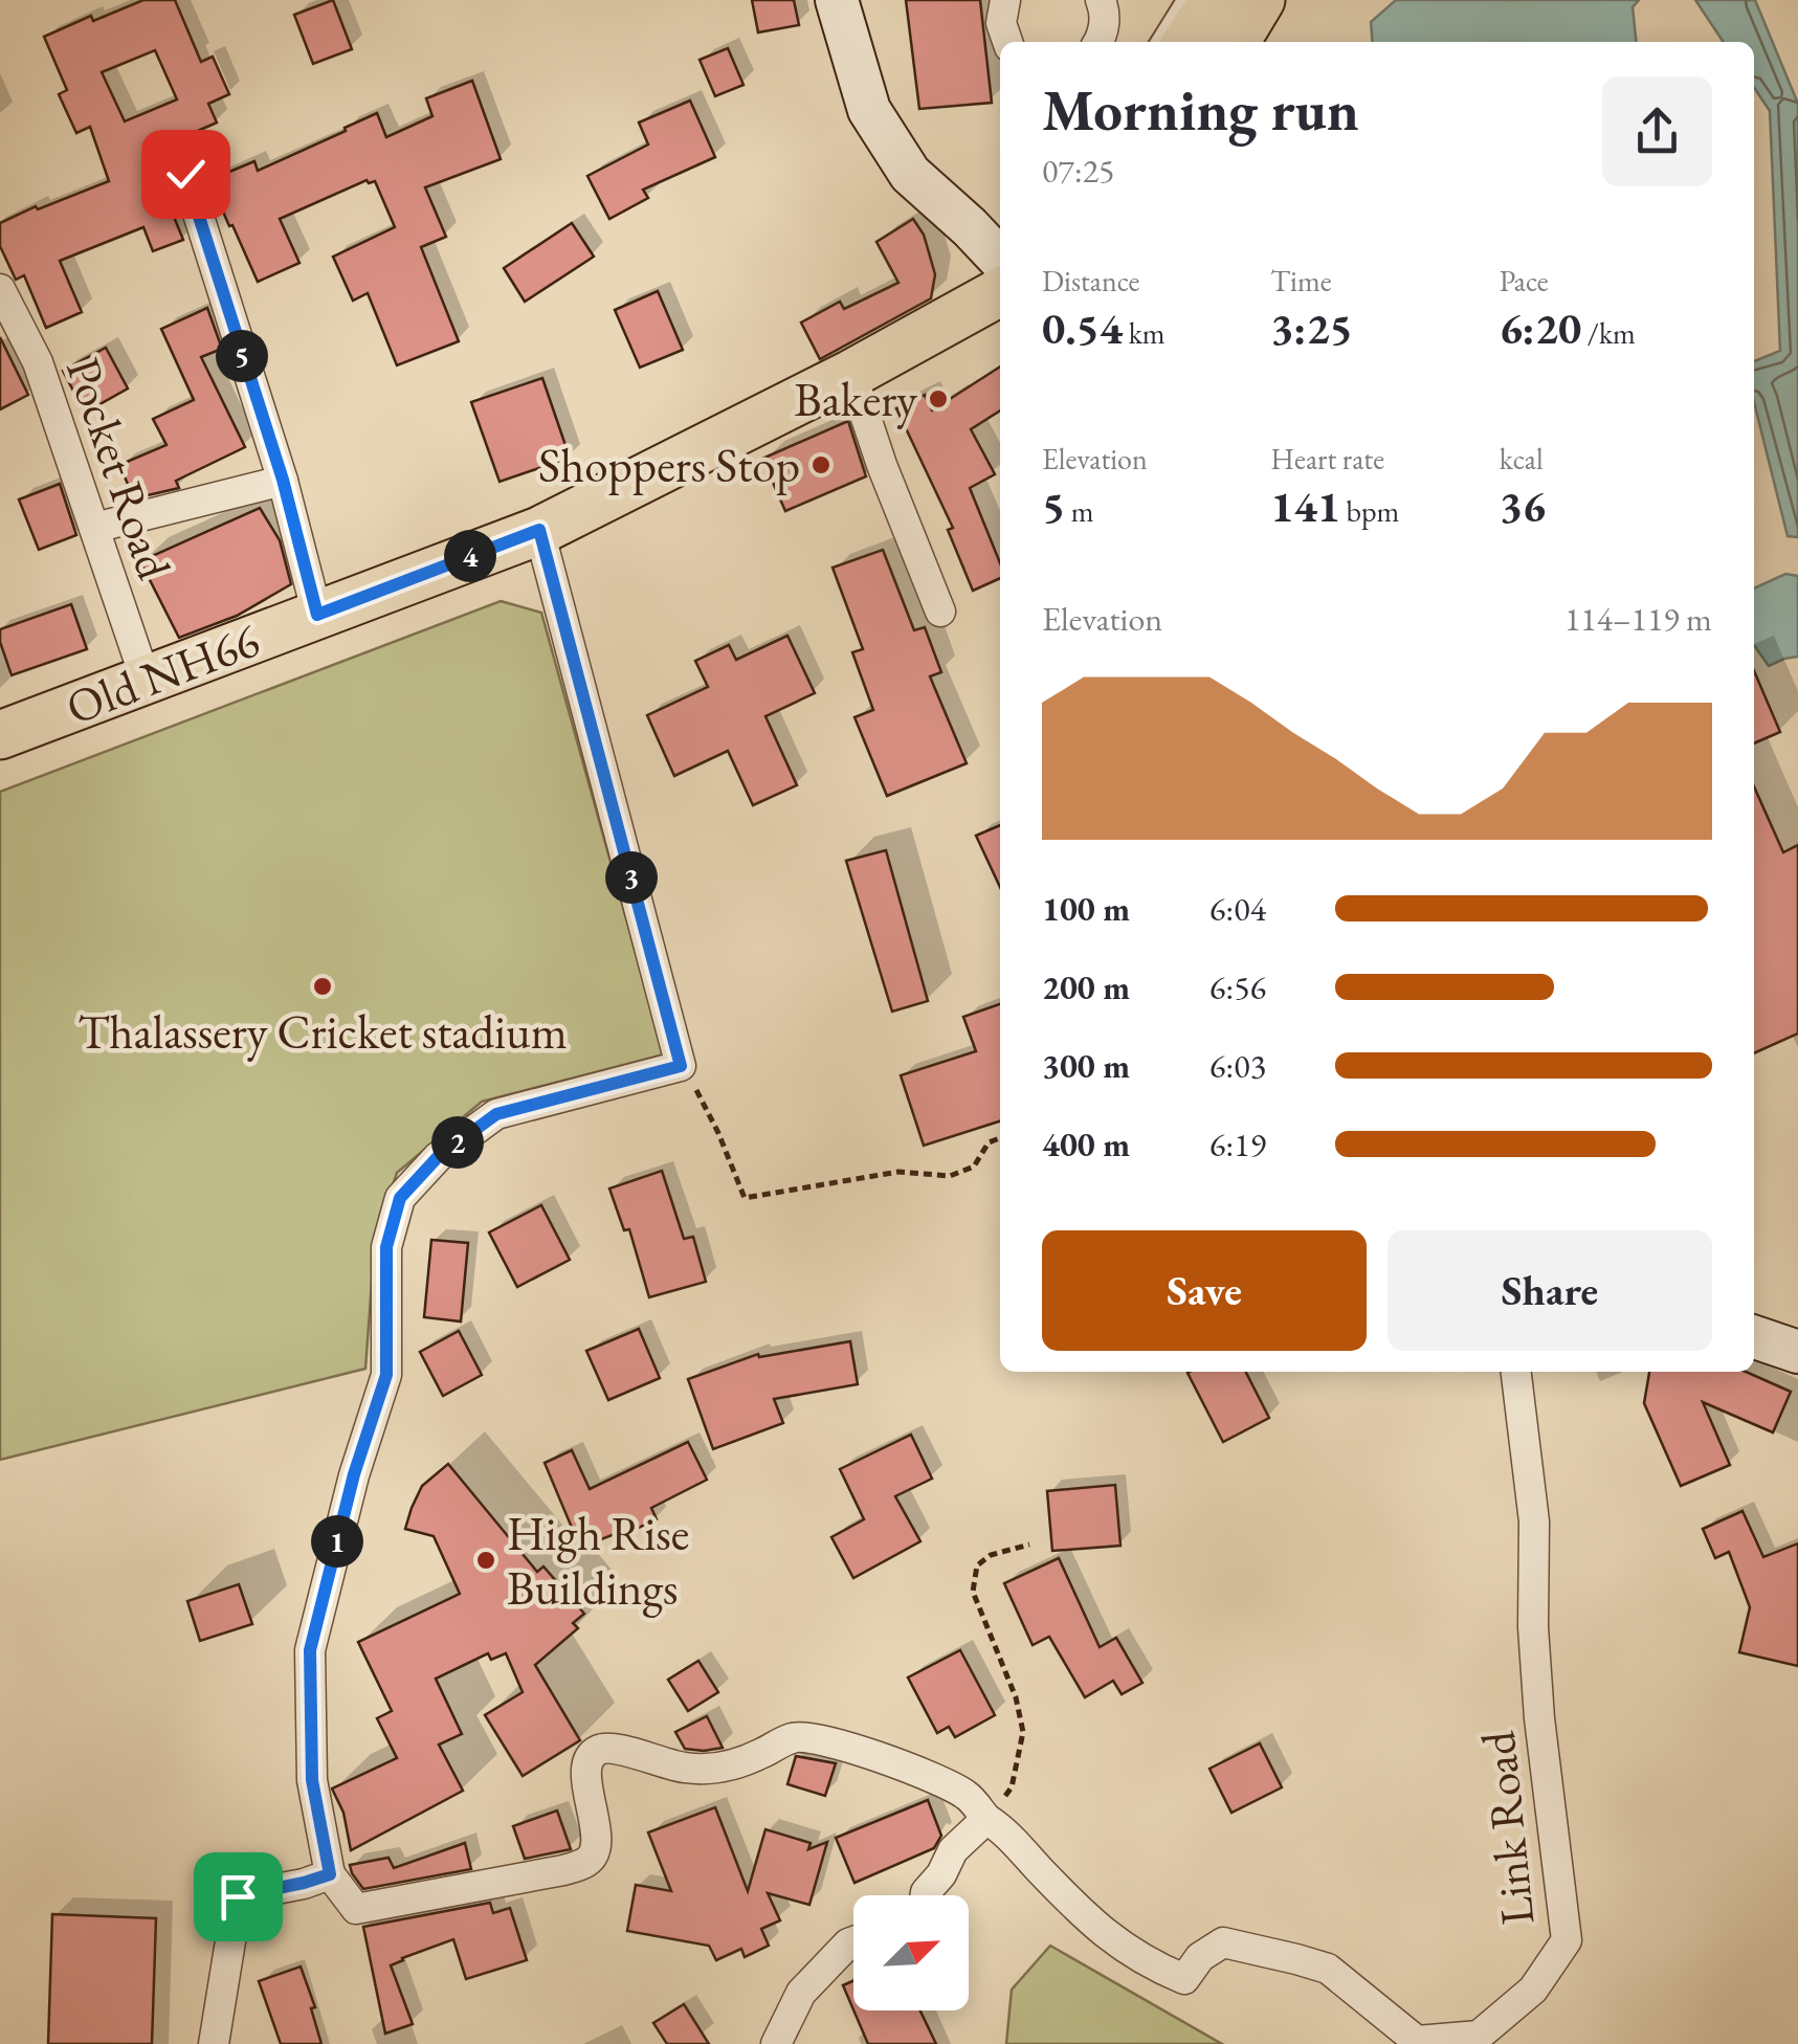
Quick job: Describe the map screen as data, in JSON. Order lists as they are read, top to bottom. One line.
{"streets":{"main road":["Old NH66"],"street":["Pocket Road","Link Road"]},"crossings":[["Pocket Road","Old NH66"]],"places":["Bakery","Shoppers Stop","Thalassery Cricket stadium","High Rise Buildings"],"north":"top right","page":{"heading":["Morning run","07:25"],"stats":[["Distance","0.54 km"],["Time","3:25"],["Pace","6:20 /km"],["Elevation","5 m"],["Heart rate","141 bpm"],["kcal","36"]],"pins":["5","4","3","2","1"],"chart":["Elevation","114–119 m"],"list":[{"name":"100 m","note":"6:04"},{"name":"200 m","note":"6:56"},{"name":"300 m","note":"6:03"},{"name":"400 m","note":"6:19"}],"buttons":["Save","Share"]}}
